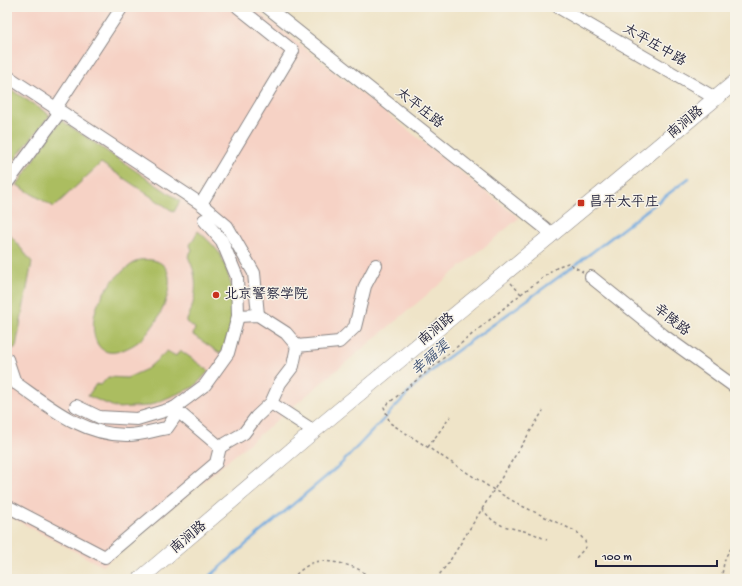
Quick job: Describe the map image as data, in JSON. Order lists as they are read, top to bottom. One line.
{"streets":{"main road":["南涧路"],"street":["太平庄中路","太平庄路","辛陵路"]},"crossings":[["太平庄中路","南涧路"],["太平庄路","南涧路"]],"water":["幸福渠"],"places":{"transit":["昌平太平庄"],"other":["北京警察学院"]},"scale_bar":"100 m"}
